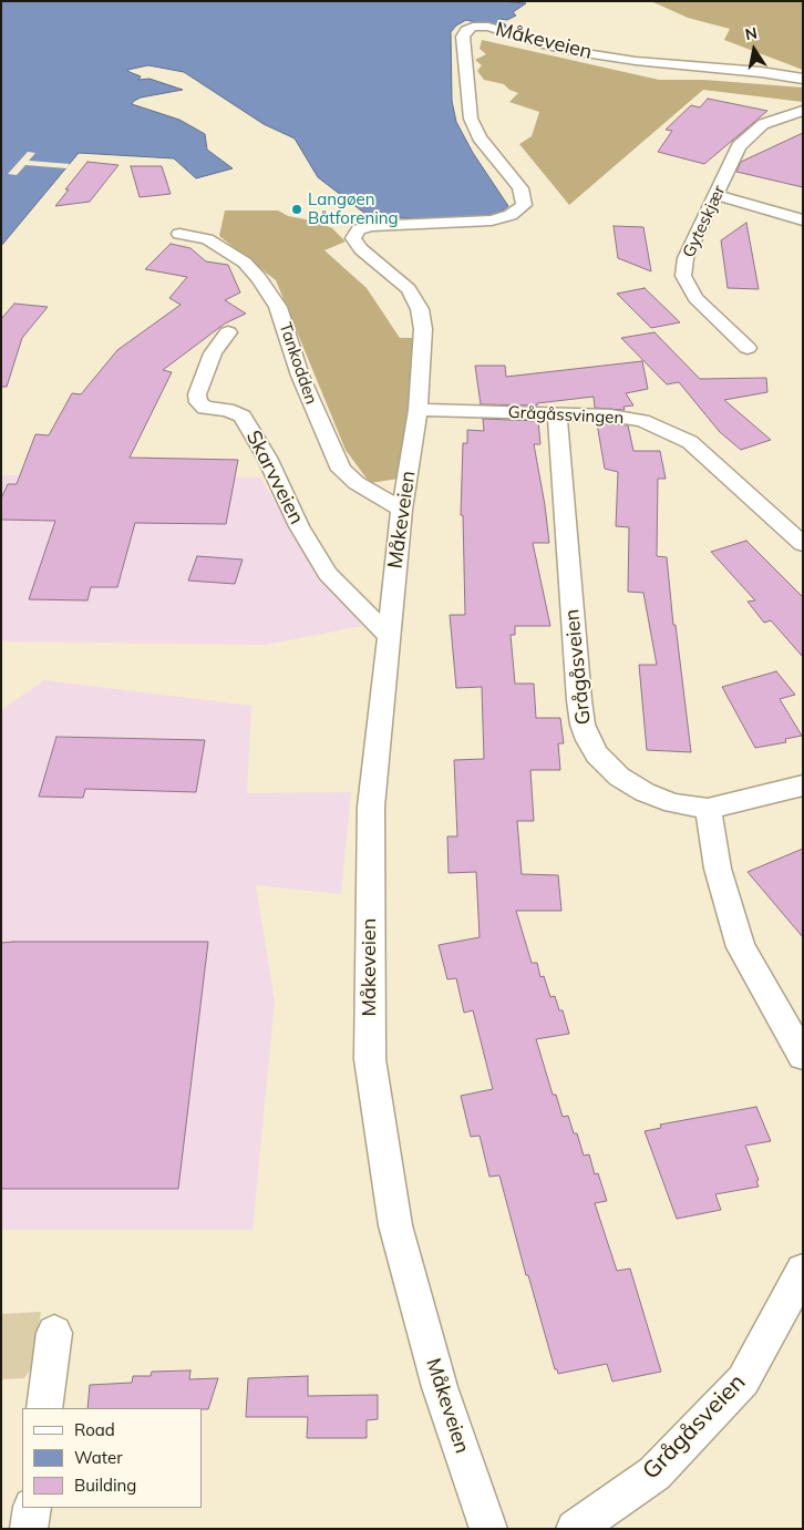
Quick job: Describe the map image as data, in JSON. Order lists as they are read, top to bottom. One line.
{"streets":{"street":["Måkeveien","Gyteskjær","Tankodden","Grågåssvingen","Skarvveien","Grågåsveien"]},"crossings":[["Måkeveien","Tankodden"],["Måkeveien","Grågåssvingen"],["Måkeveien","Skarvveien"],["Grågåssvingen","Grågåsveien"]],"places":["Langøen Båtforening"],"legend":["Road","Water","Building"],"north":"top"}
